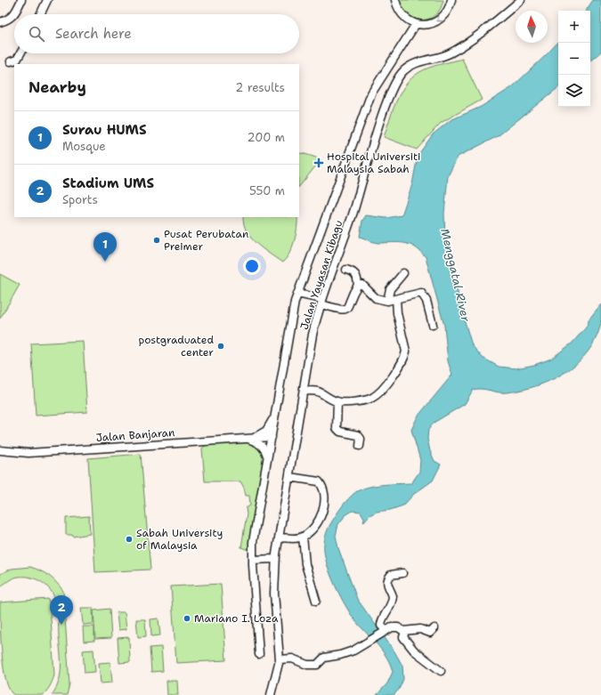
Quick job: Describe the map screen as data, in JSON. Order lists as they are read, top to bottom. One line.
{"streets":{"street":["Jalan Yayasan Kibagu","Jalan Banjaran"]},"water":["Menggatal River"],"places":{"health":["Hospital Universiti Malaysia Sabah"],"other":["Pusat Perubatan Preimer","postgraduated center","Sabah University of Malaysia","Mariano I. Loza"]},"north":"top","page":{"map_buttons":["+","−"],"search":"Search here","heading":["Nearby","2 results"],"list":[{"mark":"1","name":"Surau HUMS","note":"Mosque","value":"200 m"},{"mark":"2","name":"Stadium UMS","note":"Sports","value":"550 m"}],"pins":["1","2"]}}
